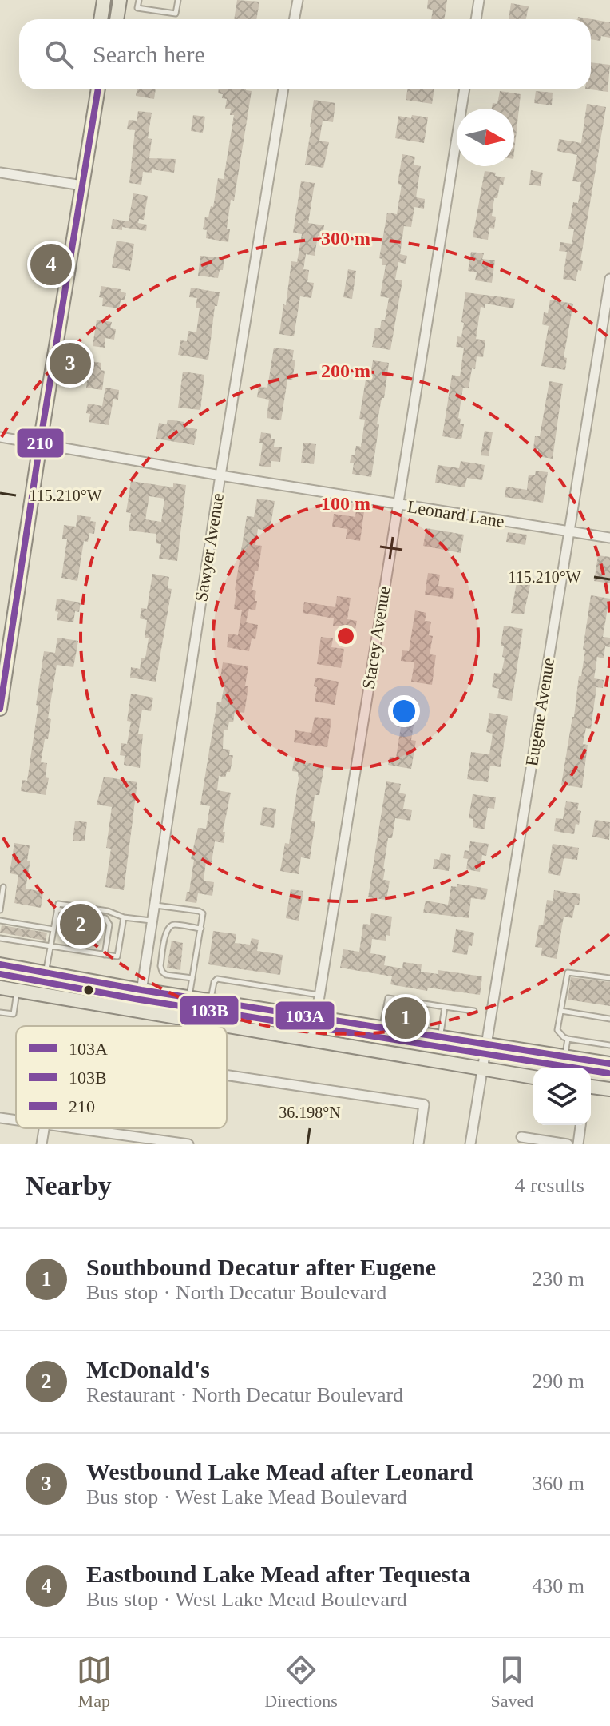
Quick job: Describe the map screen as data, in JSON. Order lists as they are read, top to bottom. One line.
{"streets":{"street":["Leonard Lane","Sawyer Avenue","Stacey Avenue","Eugene Avenue"]},"crossings":[["Leonard Lane","Sawyer Avenue"],["Leonard Lane","Stacey Avenue"],["Leonard Lane","Eugene Avenue"]],"lines":["transit line 210","transit line 103A","transit line 103B"],"legend":["103A","103B","210"],"north":"right","page":{"search":"Search here","pins":["4","3","2","1"],"heading":["Nearby","4 results"],"list":[{"mark":"1","name":"Southbound Decatur after Eugene","note":"Bus stop · North Decatur Boulevard","value":"230 m"},{"mark":"2","name":"McDonald's","note":"Restaurant · North Decatur Boulevard","value":"290 m"},{"mark":"3","name":"Westbound Lake Mead after Leonard","note":"Bus stop · West Lake Mead Boulevard","value":"360 m"},{"mark":"4","name":"Eastbound Lake Mead after Tequesta","note":"Bus stop · West Lake Mead Boulevard","value":"430 m"}],"nav":["Map","Directions","Saved"]},"coordinates":["115.210°W","36.198°N"],"rings":["300 m","200 m","100 m"]}
